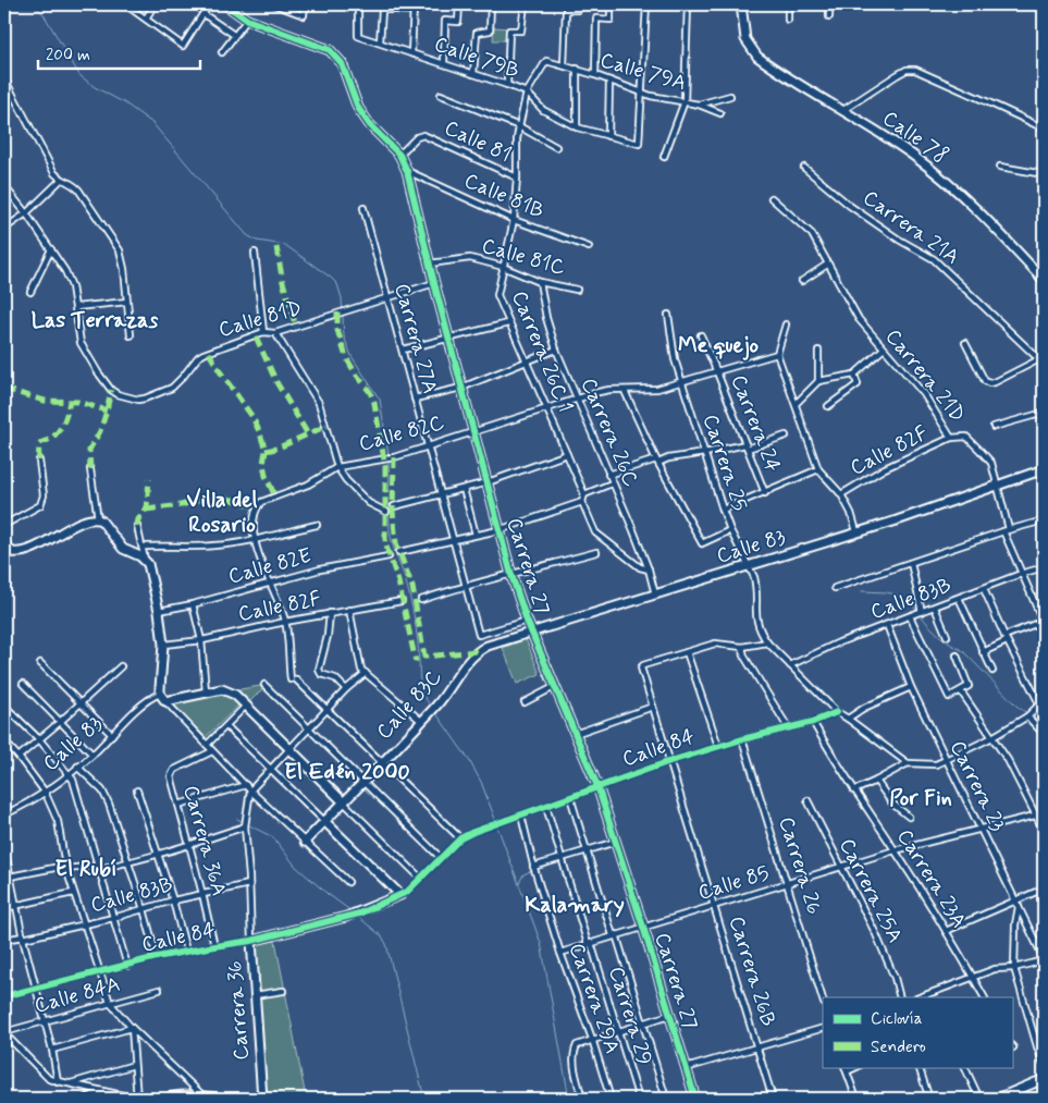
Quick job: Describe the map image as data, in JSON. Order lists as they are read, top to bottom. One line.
{"streets":{"street":["Calle 79B","Calle 79A","Calle 78","Calle 81","Calle 81B","Carrera 21A","Calle 81C","Calle 81D","Carrera 27A","Carrera 26C 1","Carrera 21D","Carrera 24","Carrera 26C","Calle 82C","Calle 82F","Carrera 25","Calle 83","Calle 82E","Carrera 27","Calle 83B","Calle 83C","Calle 84","Carrera 23","Carrera 36A","Carrera 26","Carrera 23A","Calle 85","Carrera 25A","Carrera 26B","Calle 84A","Carrera 29A","Carrera 36","Carrera 29"]},"crossings":[["Calle 79B","Calle 79A"],["Calle 79B","Carrera 26C 1"],["Calle 79A","Carrera 26C 1"],["Calle 81","Carrera 26C 1"],["Calle 81","Carrera 27"],["Calle 81B","Carrera 26C 1"],["Calle 81B","Carrera 27"],["Calle 81C","Carrera 26C 1"],["Calle 81C","Carrera 26C"],["Calle 81C","Carrera 27"],["Calle 81D","Carrera 27A"],["Calle 81D","Carrera 27"],["Carrera 27A","Calle 82C"],["Carrera 27A","Carrera 27"],["Carrera 26C 1","Calle 82C"],["Carrera 21D","Calle 82F"],["Carrera 21D","Calle 83"],["Carrera 21D","Calle 83B"],["Carrera 24","Calle 82C"],["Carrera 26C","Calle 82C"],["Carrera 26C","Calle 83"],["Calle 82C","Carrera 25"],["Calle 82C","Carrera 27"],["Carrera 25","Calle 83"],["Calle 83","Carrera 27"],["Calle 83","Calle 83C"],["Carrera 27","Calle 84"],["Carrera 27","Calle 85"],["Calle 83B","Carrera 23"],["Calle 83B","Carrera 36A"],["Calle 83B","Carrera 36"],["Calle 84","Carrera 36A"],["Calle 84","Carrera 26"],["Calle 84","Carrera 23A"],["Calle 84","Carrera 26B"],["Calle 84","Carrera 29A"],["Calle 84","Carrera 36"],["Calle 84","Carrera 29"],["Carrera 23","Calle 85"],["Carrera 26","Calle 85"],["Carrera 23A","Calle 85"],["Calle 85","Carrera 25A"],["Calle 85","Carrera 26B"],["Calle 85","Carrera 29A"],["Calle 85","Carrera 29"]],"districts":["Las Terrazas","Me quejo","Villa del Rosario","El Edén 2000","Por Fin","El Rubí","Kalamary"],"legend":["Ciclovía","Sendero"],"scale_bar":"200 m"}
